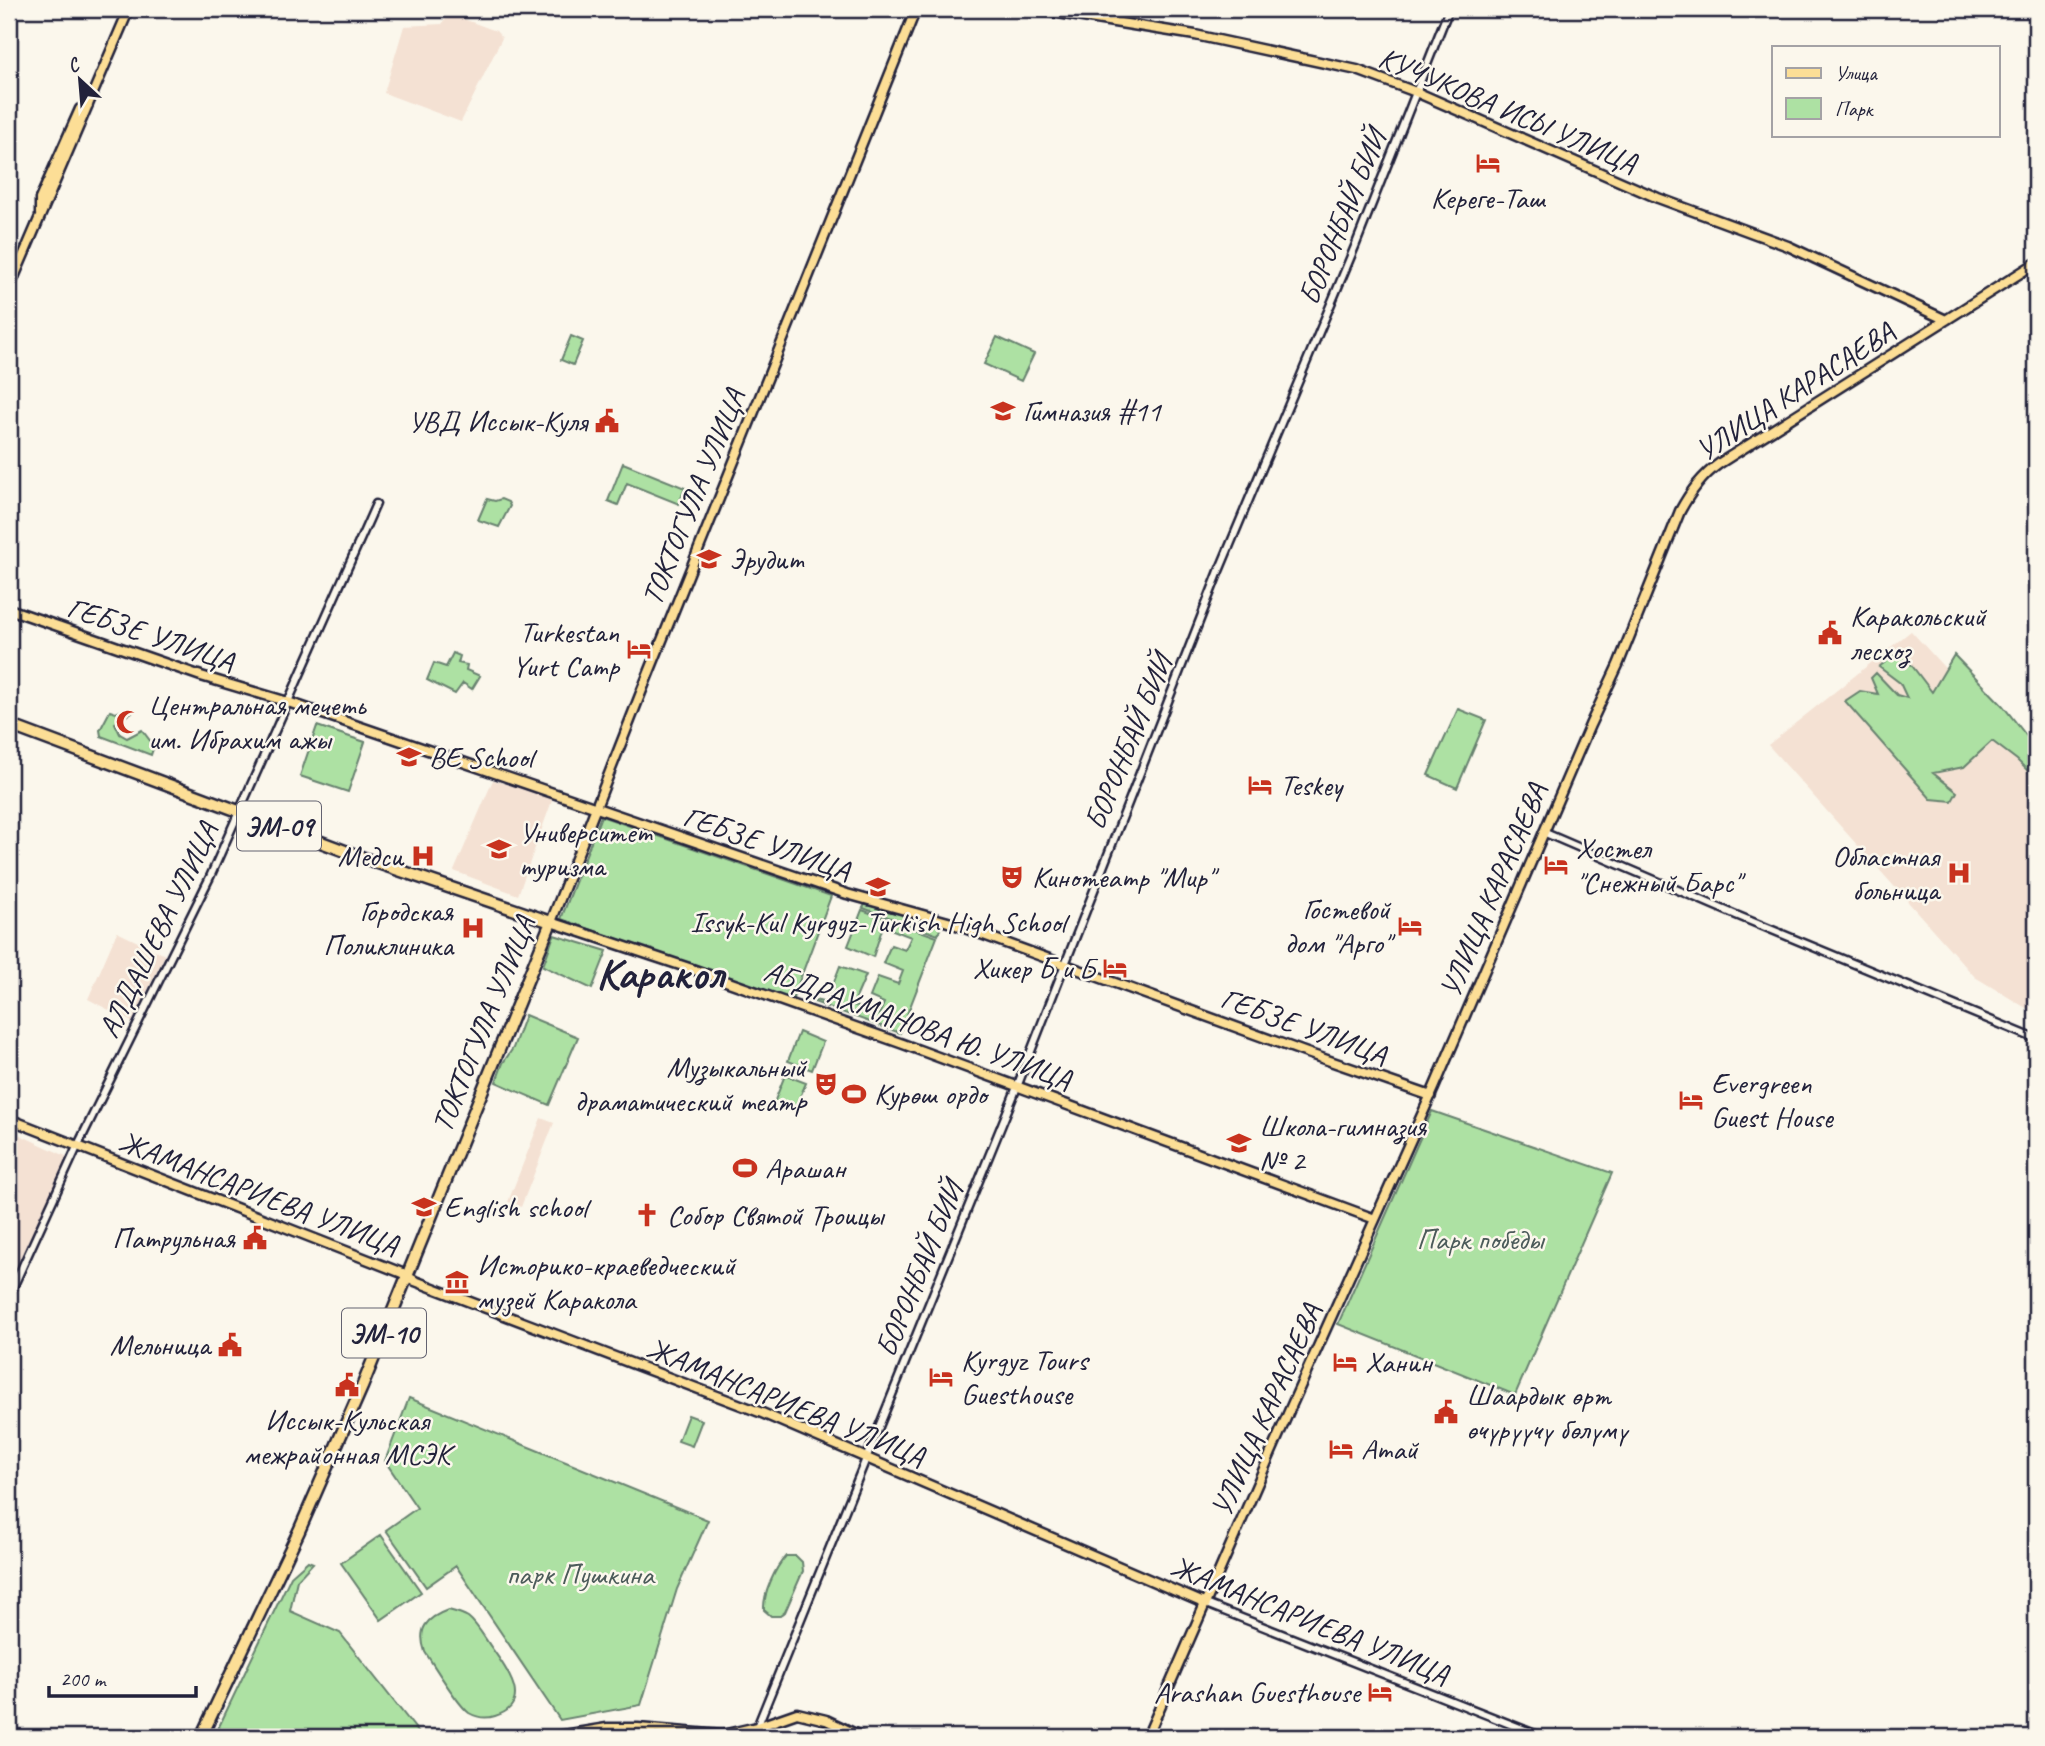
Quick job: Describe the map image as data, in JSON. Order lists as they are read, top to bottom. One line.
{"streets":{"highway":["ТОКТОГУЛА УЛИЦА","ЭМ-09","АБДРАХМАНОВА Ю. УЛИЦА","ЭМ-10"],"main road":["КУЧУКОВА ИСЫ УЛИЦА","УЛИЦА КАРАСАЕВА","ГЕБЗЕ УЛИЦА","ЖАМАНСАРИЕВА УЛИЦА"],"street":["БОРОНБАЙ БИЙ","АЛДАШЕВА УЛИЦА"]},"crossings":[["КУЧУКОВА ИСЫ УЛИЦА","БОРОНБАЙ БИЙ"],["КУЧУКОВА ИСЫ УЛИЦА","УЛИЦА КАРАСАЕВА"],["БОРОНБАЙ БИЙ","ГЕБЗЕ УЛИЦА"],["БОРОНБАЙ БИЙ","АБДРАХМАНОВА Ю. УЛИЦА"],["БОРОНБАЙ БИЙ","ЖАМАНСАРИЕВА УЛИЦА"],["УЛИЦА КАРАСАЕВА","ГЕБЗЕ УЛИЦА"],["УЛИЦА КАРАСАЕВА","АБДРАХМАНОВА Ю. УЛИЦА"],["УЛИЦА КАРАСАЕВА","ЖАМАНСАРИЕВА УЛИЦА"],["ТОКТОГУЛА УЛИЦА","ГЕБЗЕ УЛИЦА"],["ТОКТОГУЛА УЛИЦА","АБДРАХМАНОВА Ю. УЛИЦА"],["ТОКТОГУЛА УЛИЦА","ЖАМАНСАРИЕВА УЛИЦА"],["ГЕБЗЕ УЛИЦА","АЛДАШЕВА УЛИЦА"],["АЛДАШЕВА УЛИЦА","АБДРАХМАНОВА Ю. УЛИЦА"],["АЛДАШЕВА УЛИЦА","ЖАМАНСАРИЕВА УЛИЦА"]],"districts":["Каракол"],"parks":["Парк победы","парк Пушкина"],"places":{"hotel":["Кереге-Таш","Turkestan Yurt Camp","Teskey","Хостел \"Снежный Барс\"","Гостевой дом \"Арго\"","Хикер Б и Б","Evergreen Guest House","Ханин","Kyrgyz Tours Guesthouse","Атай","Arashan Guesthouse"],"school or university":["Гимназия #11","Эрудит","BE School","Университет туризма","Issyk-Kul Kyrgyz-Turkish High School","Школа-гимназия № 2","Еnglish school"],"public building":["УВД Иссык-Куля","Каракольский лесхоз","Патрульная","Мельница","Иссык-Кульская межрайонная МСЭК","Шаардык өрт өчүрүүчү бөлүмү"],"mosque":["Центральная мечеть им. Ибрахим ажы"],"hospital":["Медси","Областная больница","Городская Поликлиника"],"theatre":["Кинотеатр \"Мир\"","Музыкальный драматический театр"],"sports":["Курөш ордо","Арашан"],"church":["Собор Святой Троицы"],"museum":["Историко-краеведческий музей Каракола"]},"legend":["Улица","Парк"],"scale_bar":"200 m","north":"top left"}
